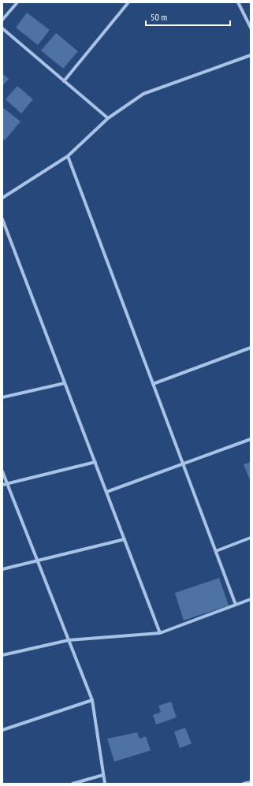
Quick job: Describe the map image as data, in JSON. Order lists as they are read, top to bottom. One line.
{"scale_bar":"50 m"}
